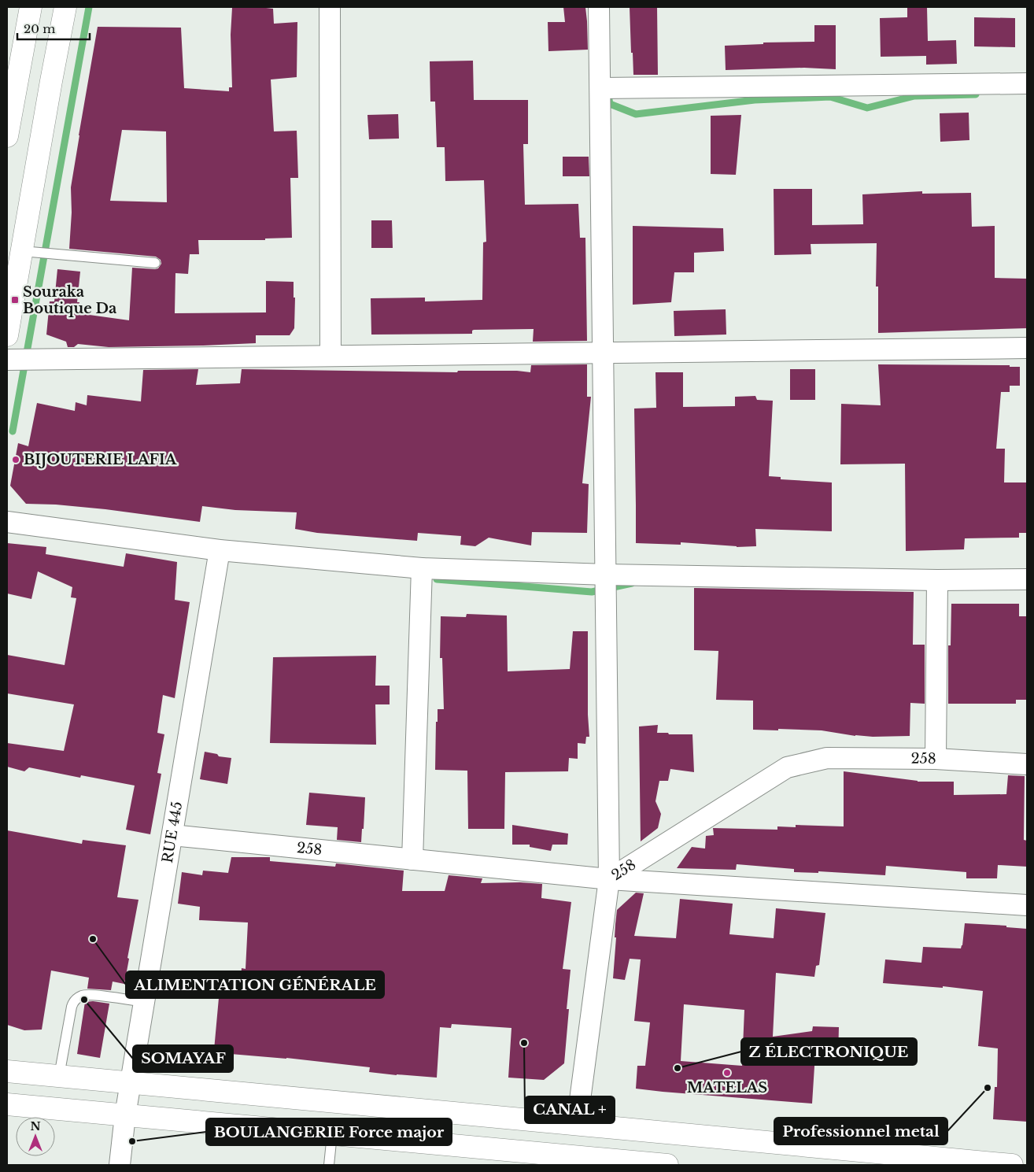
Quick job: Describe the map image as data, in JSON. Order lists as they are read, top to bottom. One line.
{"streets":{"street":["258","RUE 445"]},"crossings":[["258","RUE 445"]],"places":{"transit":["Souraka Boutique Da"],"other":["BIJOUTERIE LAFIA","ALIMENTATION GÉNÉRALE","SOMAYAF","CANAL +","Z ÉLECTRONIQUE","MATELAS","Professionnel metal","BOULANGERIE Force major"]},"scale_bar":"20 m","north":"top"}
